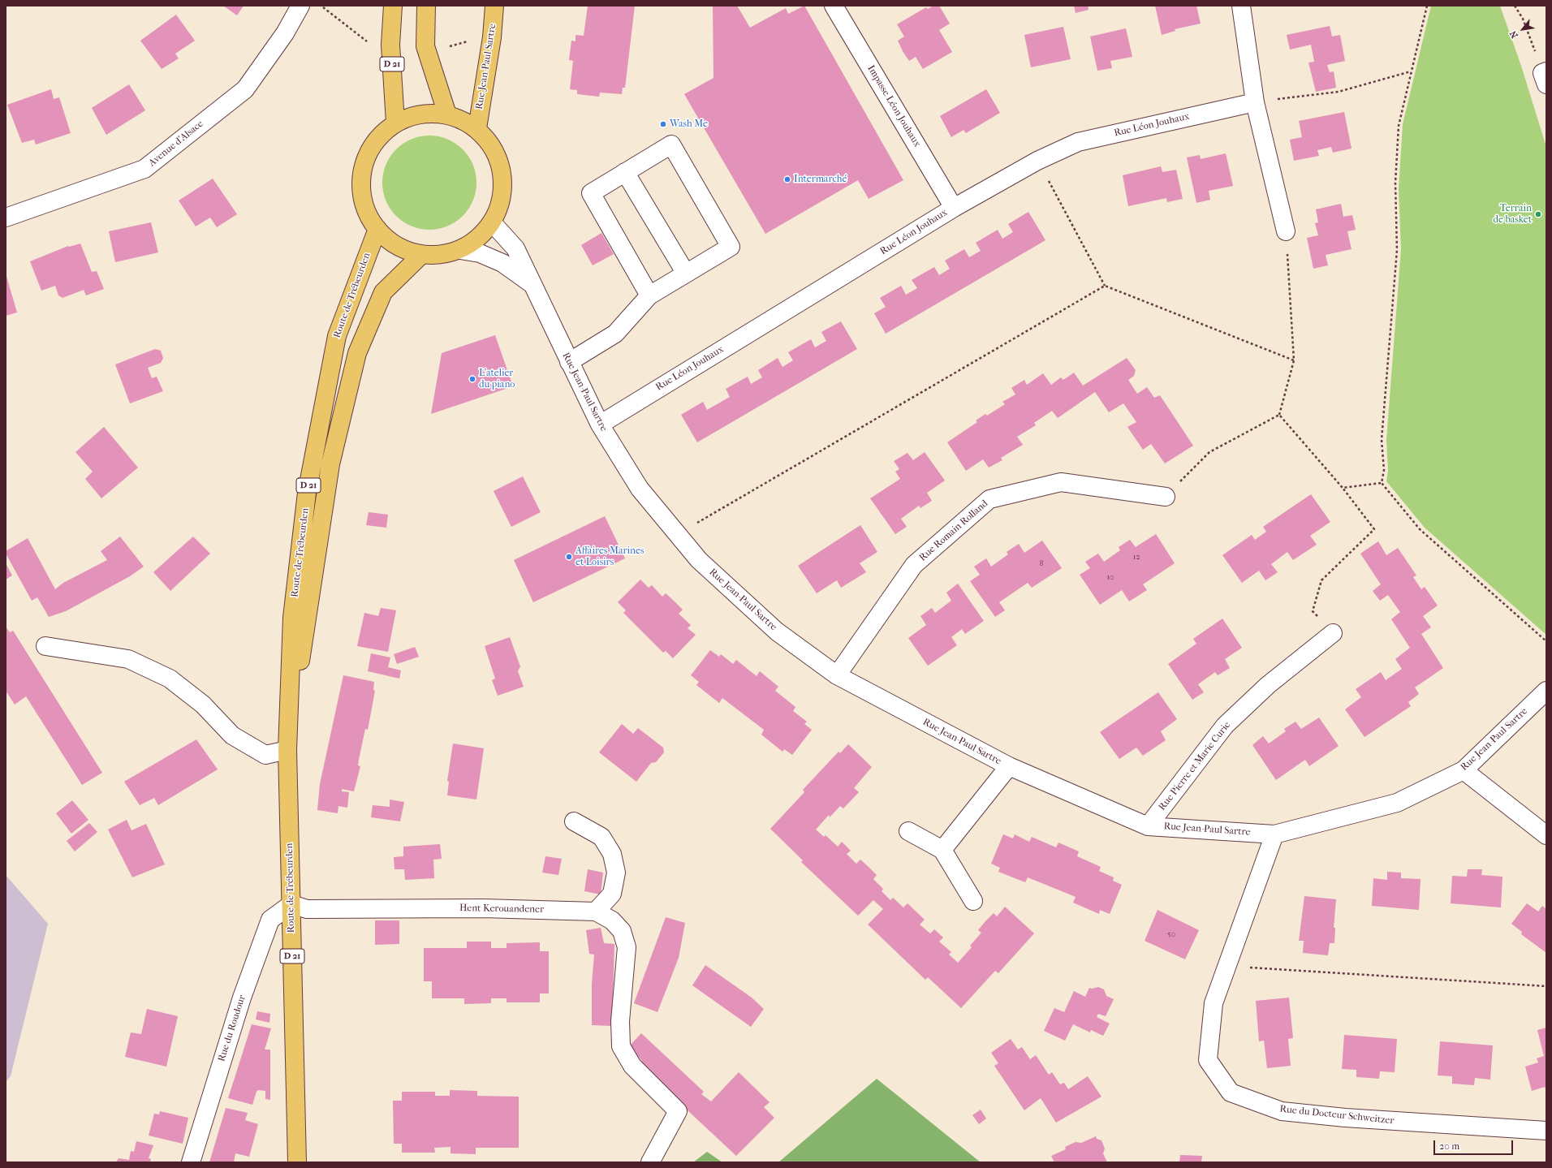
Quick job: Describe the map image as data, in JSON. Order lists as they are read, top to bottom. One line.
{"streets":{"main road":["D 21","Rue Jean-Paul Sartre","Route de Trébeurden"],"street":["Impasse Léon Jouhaux","Rue Léon Jouhaux","Avenue d'Alsace","Rue Romain Rolland","Rue Pierre et Marie Curie","Hent Kerouandener","Rue du Roudour","Rue du Docteur Schweitzer"]},"crossings":[["Rue Jean-Paul Sartre","Rue Léon Jouhaux"],["Rue Jean-Paul Sartre","Rue Romain Rolland"],["Rue Jean-Paul Sartre","Rue Pierre et Marie Curie"],["Rue Jean-Paul Sartre","Rue du Docteur Schweitzer"],["Impasse Léon Jouhaux","Rue Léon Jouhaux"],["Route de Trébeurden","Hent Kerouandener"],["Route de Trébeurden","Rue du Roudour"],["Hent Kerouandener","Rue du Roudour"]],"places":["Wash Me","Intermarché","Terrain de basket","L'atelier du piano","Affaires Marines et Loisirs"],"house_numbers":["12","8","10","50"],"scale_bar":"20 m","north":"bottom left"}
